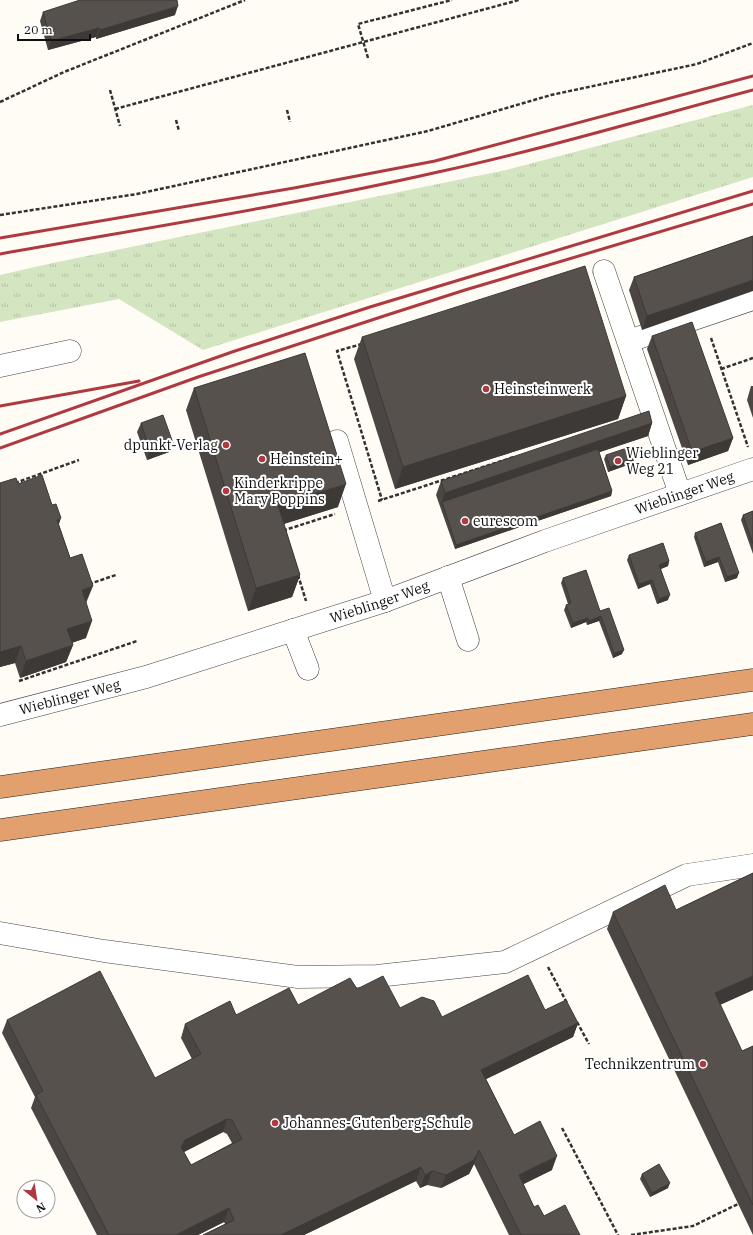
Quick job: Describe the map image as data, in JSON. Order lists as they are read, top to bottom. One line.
{"streets":{"street":["Wieblinger Weg"]},"places":["Heinsteinwerk","dpunkt-Verlag","Heinstein+","Wieblinger Weg 21","Kinderkrippe Mary Poppins","eurescom","Technikzentrum","Johannes-Gutenberg-Schule"],"scale_bar":"20 m","north":"bottom right"}
